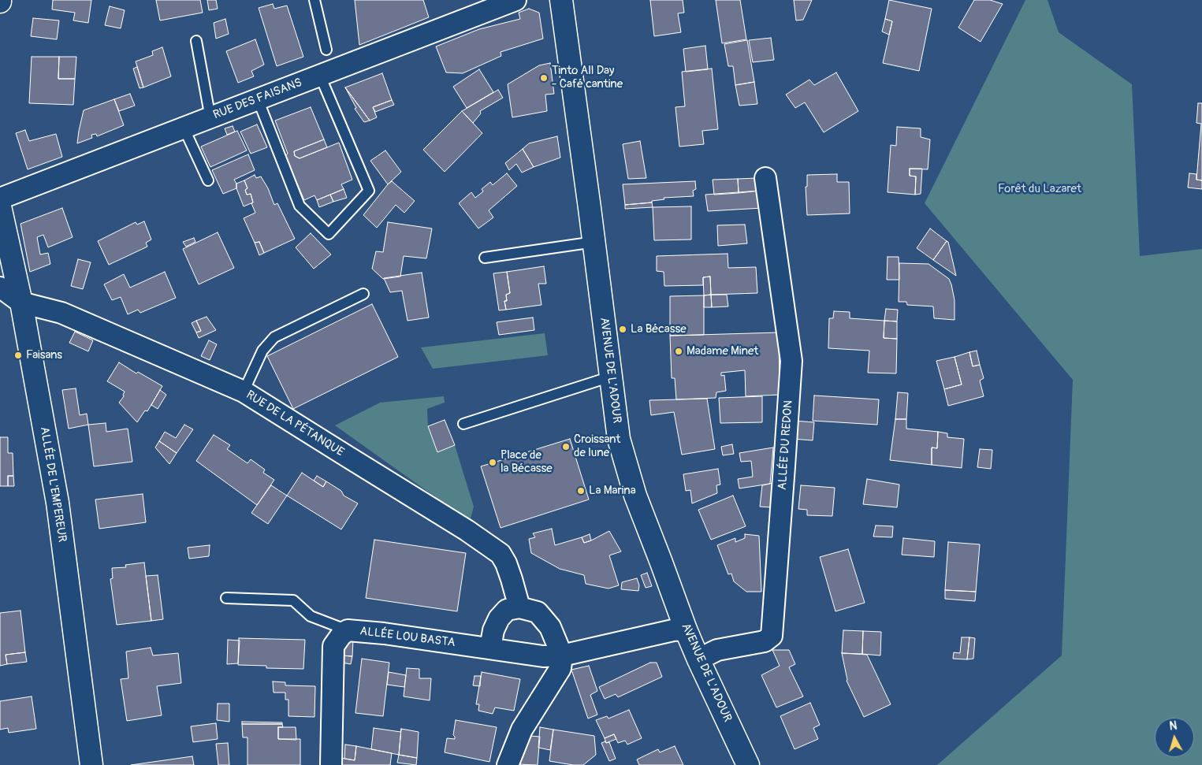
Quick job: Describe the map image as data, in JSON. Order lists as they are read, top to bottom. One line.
{"streets":{"main road":["AVENUE DE L'ADOUR","ALLÉE DE L'EMPEREUR"],"street":["RUE DES FAISANS","RUE DE LA PÉTANQUE","ALLÉE DU REDON","ALLÉE LOU BASTA"]},"crossings":[["AVENUE DE L'ADOUR","ALLÉE DU REDON"],["AVENUE DE L'ADOUR","ALLÉE LOU BASTA"],["RUE DE LA PÉTANQUE","ALLÉE DE L'EMPEREUR"]],"parks":["Forêt du Lazaret"],"places":["Tinto All Day - Café cantine","La Bécasse","Madame Minet","Faisans","Croissant de lune","Place de la Bécasse","La Marina"],"north":"top"}
